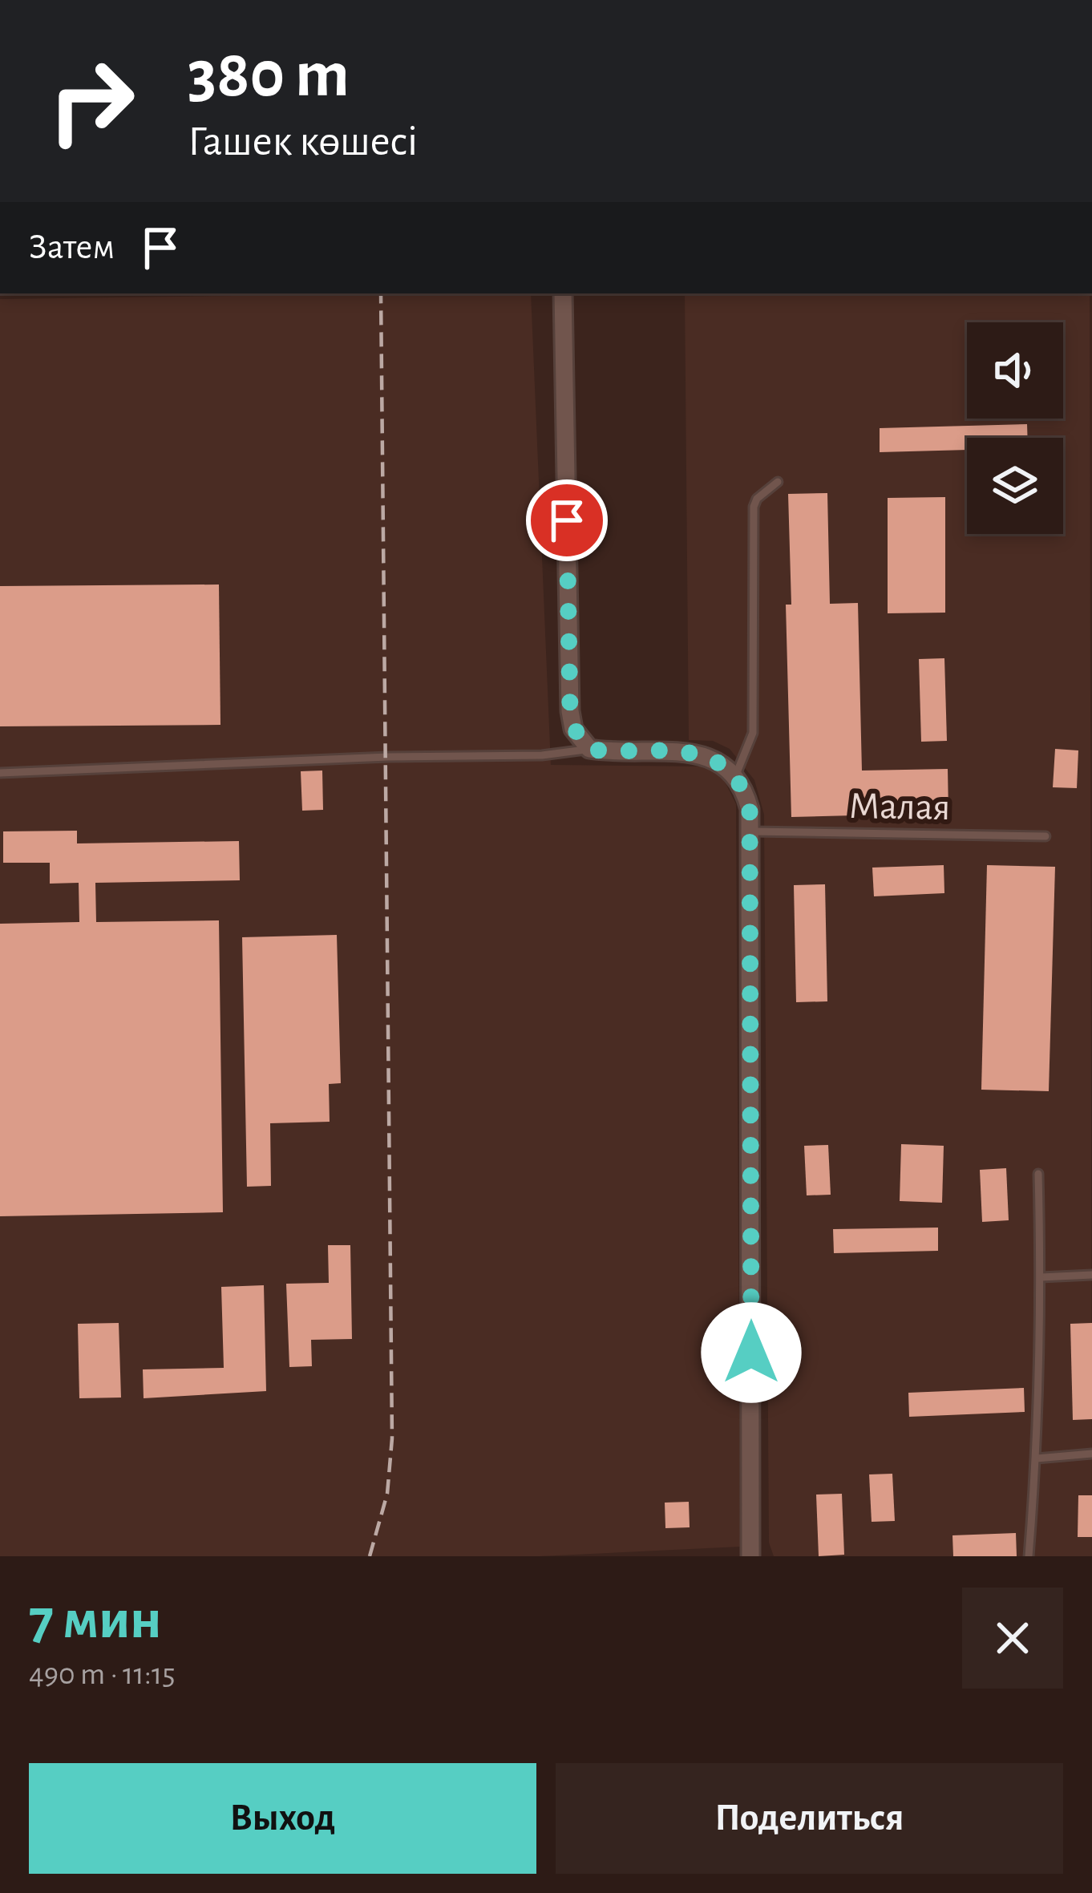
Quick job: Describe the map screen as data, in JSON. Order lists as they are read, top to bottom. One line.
{"streets":{"lane":["Малая"]},"page":{"turn":["380 m","Гашек көшесі"],"then":"Затем","heading":["7 мин","490 m · 11:15"],"buttons":["Выход","Поделиться"]}}
